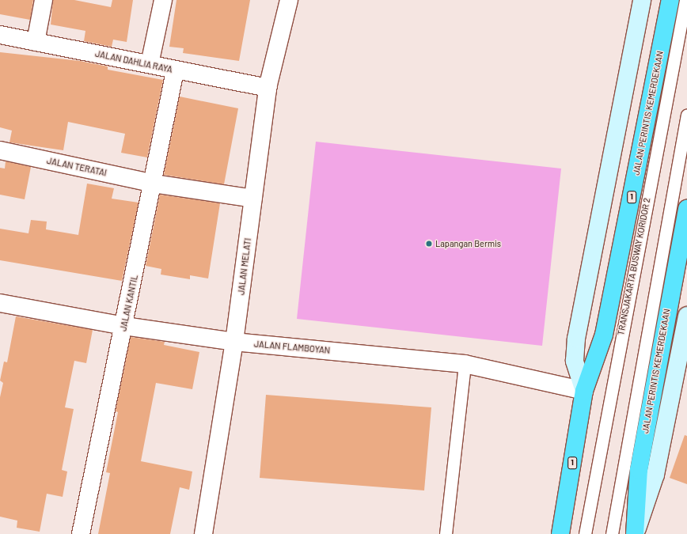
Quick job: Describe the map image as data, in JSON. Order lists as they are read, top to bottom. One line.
{"streets":{"highway":["JALAN PERINTIS KEMERDEKAAN","1"],"street":["JALAN DAHLIA RAYA","JALAN TERATAI","JALAN MELATI","JALAN KANTIL","JALAN FLAMBOYAN"],"lane":["TRANSJAKARTA BUSWAY KORIDOR 2"]},"crossings":[["JALAN DAHLIA RAYA","JALAN MELATI"],["JALAN DAHLIA RAYA","JALAN KANTIL"],["JALAN PERINTIS KEMERDEKAAN","JALAN FLAMBOYAN"],["JALAN TERATAI","JALAN MELATI"],["JALAN TERATAI","JALAN KANTIL"],["JALAN MELATI","JALAN FLAMBOYAN"],["JALAN KANTIL","JALAN FLAMBOYAN"]],"places":["Lapangan Bermis"]}
